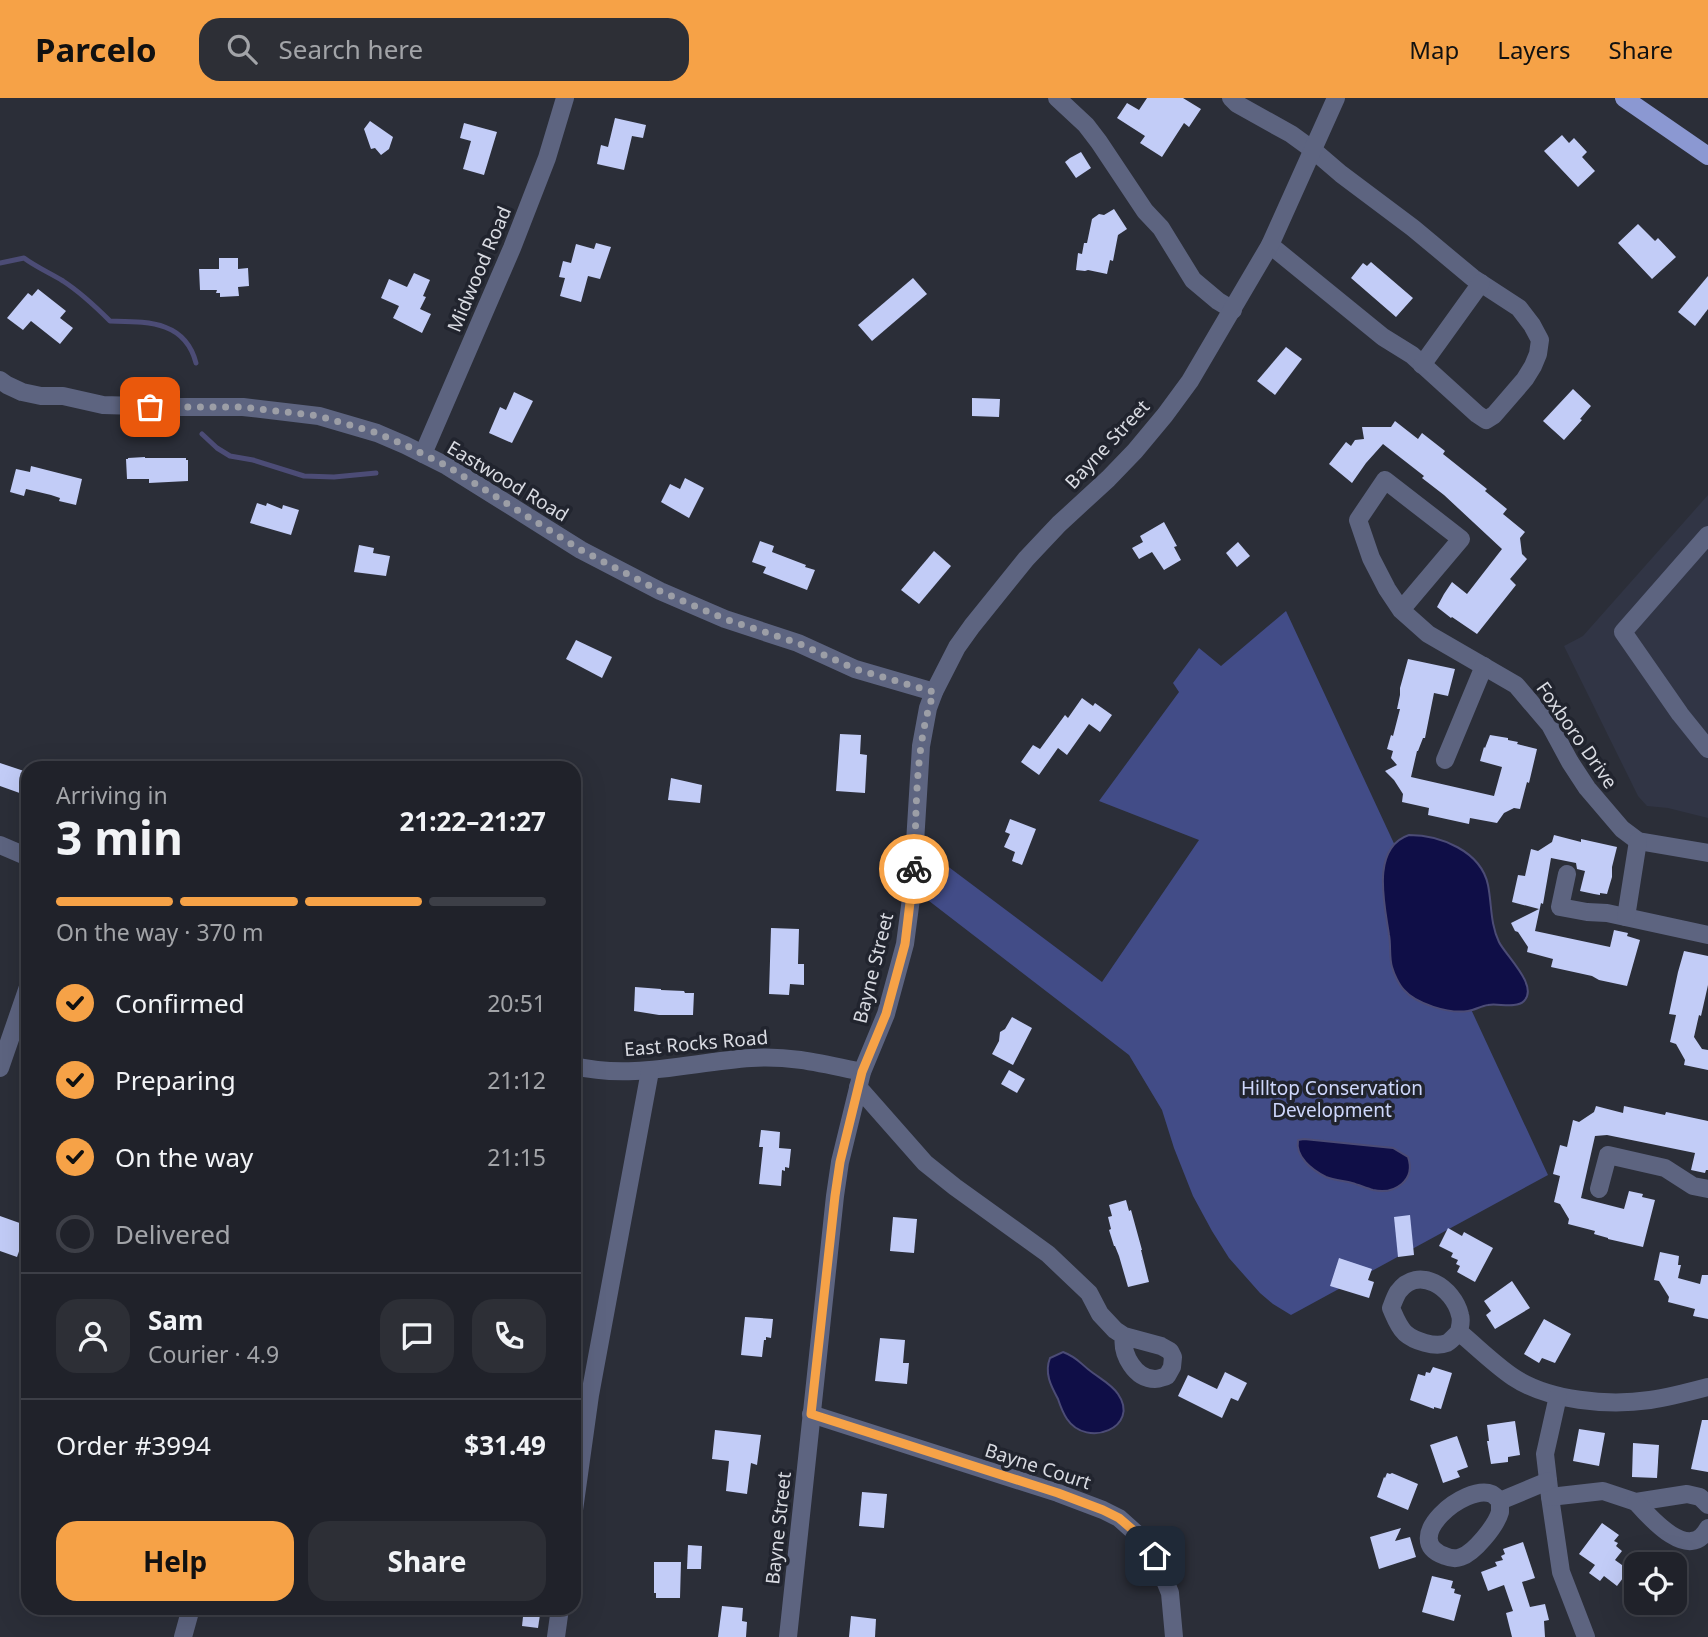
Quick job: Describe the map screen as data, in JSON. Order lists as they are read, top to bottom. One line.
{"streets":{"street":["Midwood Road","Bayne Street","Eastwood Road","Foxboro Drive","East Rocks Road","Bayne Court"]},"crossings":[["Midwood Road","Eastwood Road"],["Bayne Street","Eastwood Road"],["Bayne Street","East Rocks Road"],["Bayne Street","Bayne Court"]],"parks":["Hilltop Conservation Development"],"page":{"header":"Parcelo","search":"Search here","nav":["Map","Layers","Share"],"heading":["3 min","Arriving in","21:22–21:27"],"panel":["Sam","Courier · 4.9","Order #3994","$31.49"],"bar":"On the way · 370 m","list":[["Confirmed","20:51"],["Preparing","21:12"],["On the way","21:15"],"Delivered"],"buttons":["Help","Share"]}}
